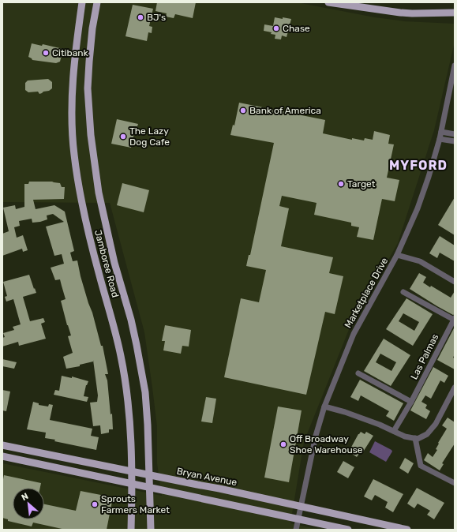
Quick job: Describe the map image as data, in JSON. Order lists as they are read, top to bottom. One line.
{"streets":{"main road":["Jamboree Road","Bryan Avenue"],"street":["Marketplace Drive","Las Palmas"]},"crossings":[["Jamboree Road","Bryan Avenue"],["Marketplace Drive","Bryan Avenue"]],"districts":["MYFORD"],"places":["BJ's","Chase","Citibank","Bank of America","The Lazy Dog Cafe","Target","Off Broadway Shoe Warehouse","Sprouts Farmers Market"],"north":"top left"}
